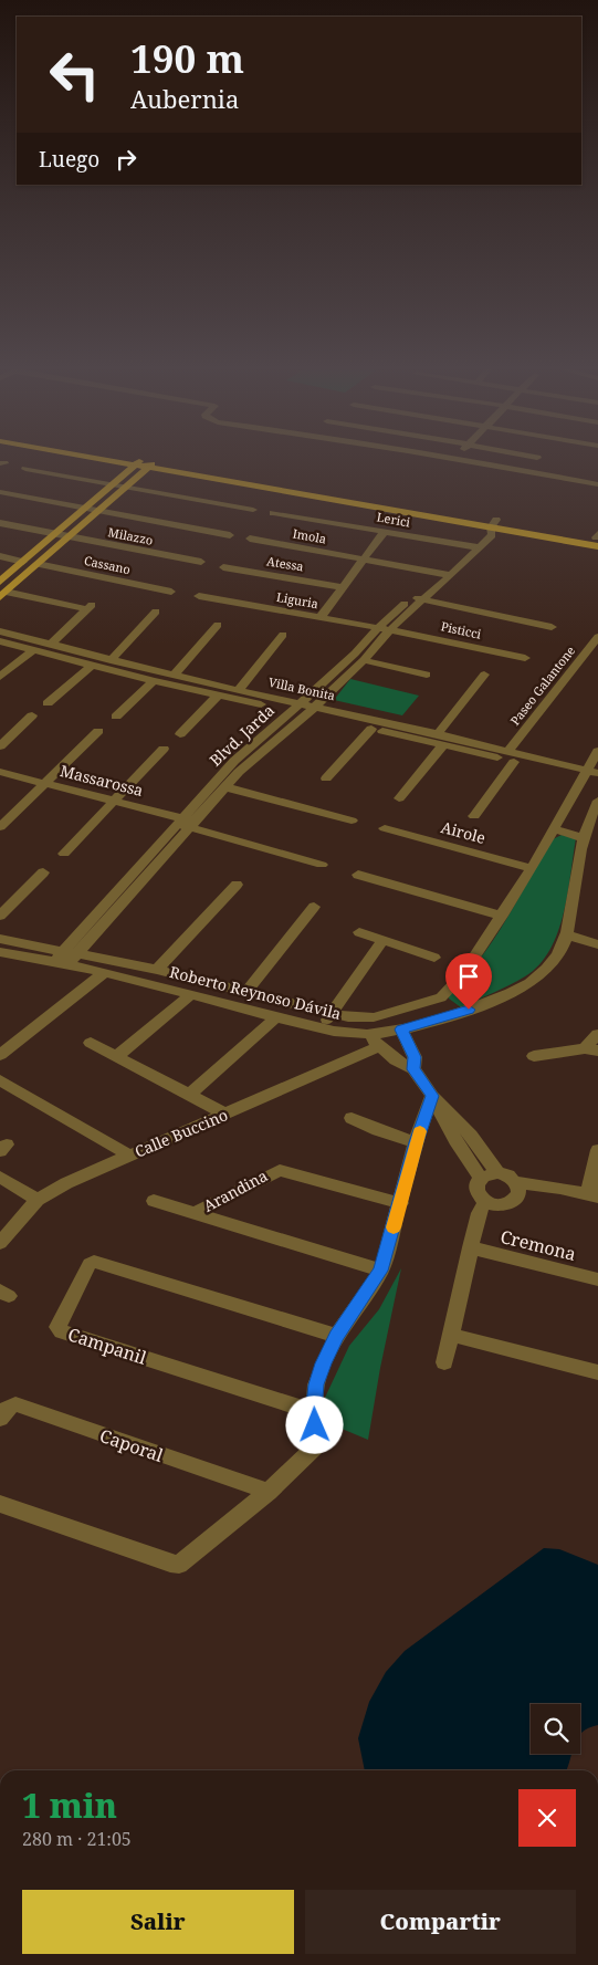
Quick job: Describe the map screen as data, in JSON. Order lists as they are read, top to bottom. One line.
{"streets":{"street":["Lerici","Milazzo","Imola","Atessa","Cassano","Liguria","Pisticci","Paseo Galantone","Villa Bonita","Blvd. Jarda","Massarossa","Airole","Roberto Reynoso Dávila","Calle Buccino","Arandina","Cremona","Campanil","Caporal"]},"crossings":[["Lerici","Blvd. Jarda"],["Imola","Blvd. Jarda"],["Liguria","Pisticci"],["Liguria","Blvd. Jarda"],["Pisticci","Blvd. Jarda"],["Paseo Galantone","Villa Bonita"],["Villa Bonita","Blvd. Jarda"],["Villa Bonita","Roberto Reynoso Dávila"],["Blvd. Jarda","Massarossa"],["Blvd. Jarda","Roberto Reynoso Dávila"],["Airole","Roberto Reynoso Dávila"]],"page":{"turn":["190 m","Aubernia"],"then":"Luego","heading":["1 min","280 m · 21:05"],"buttons":["Salir","Compartir"]}}
